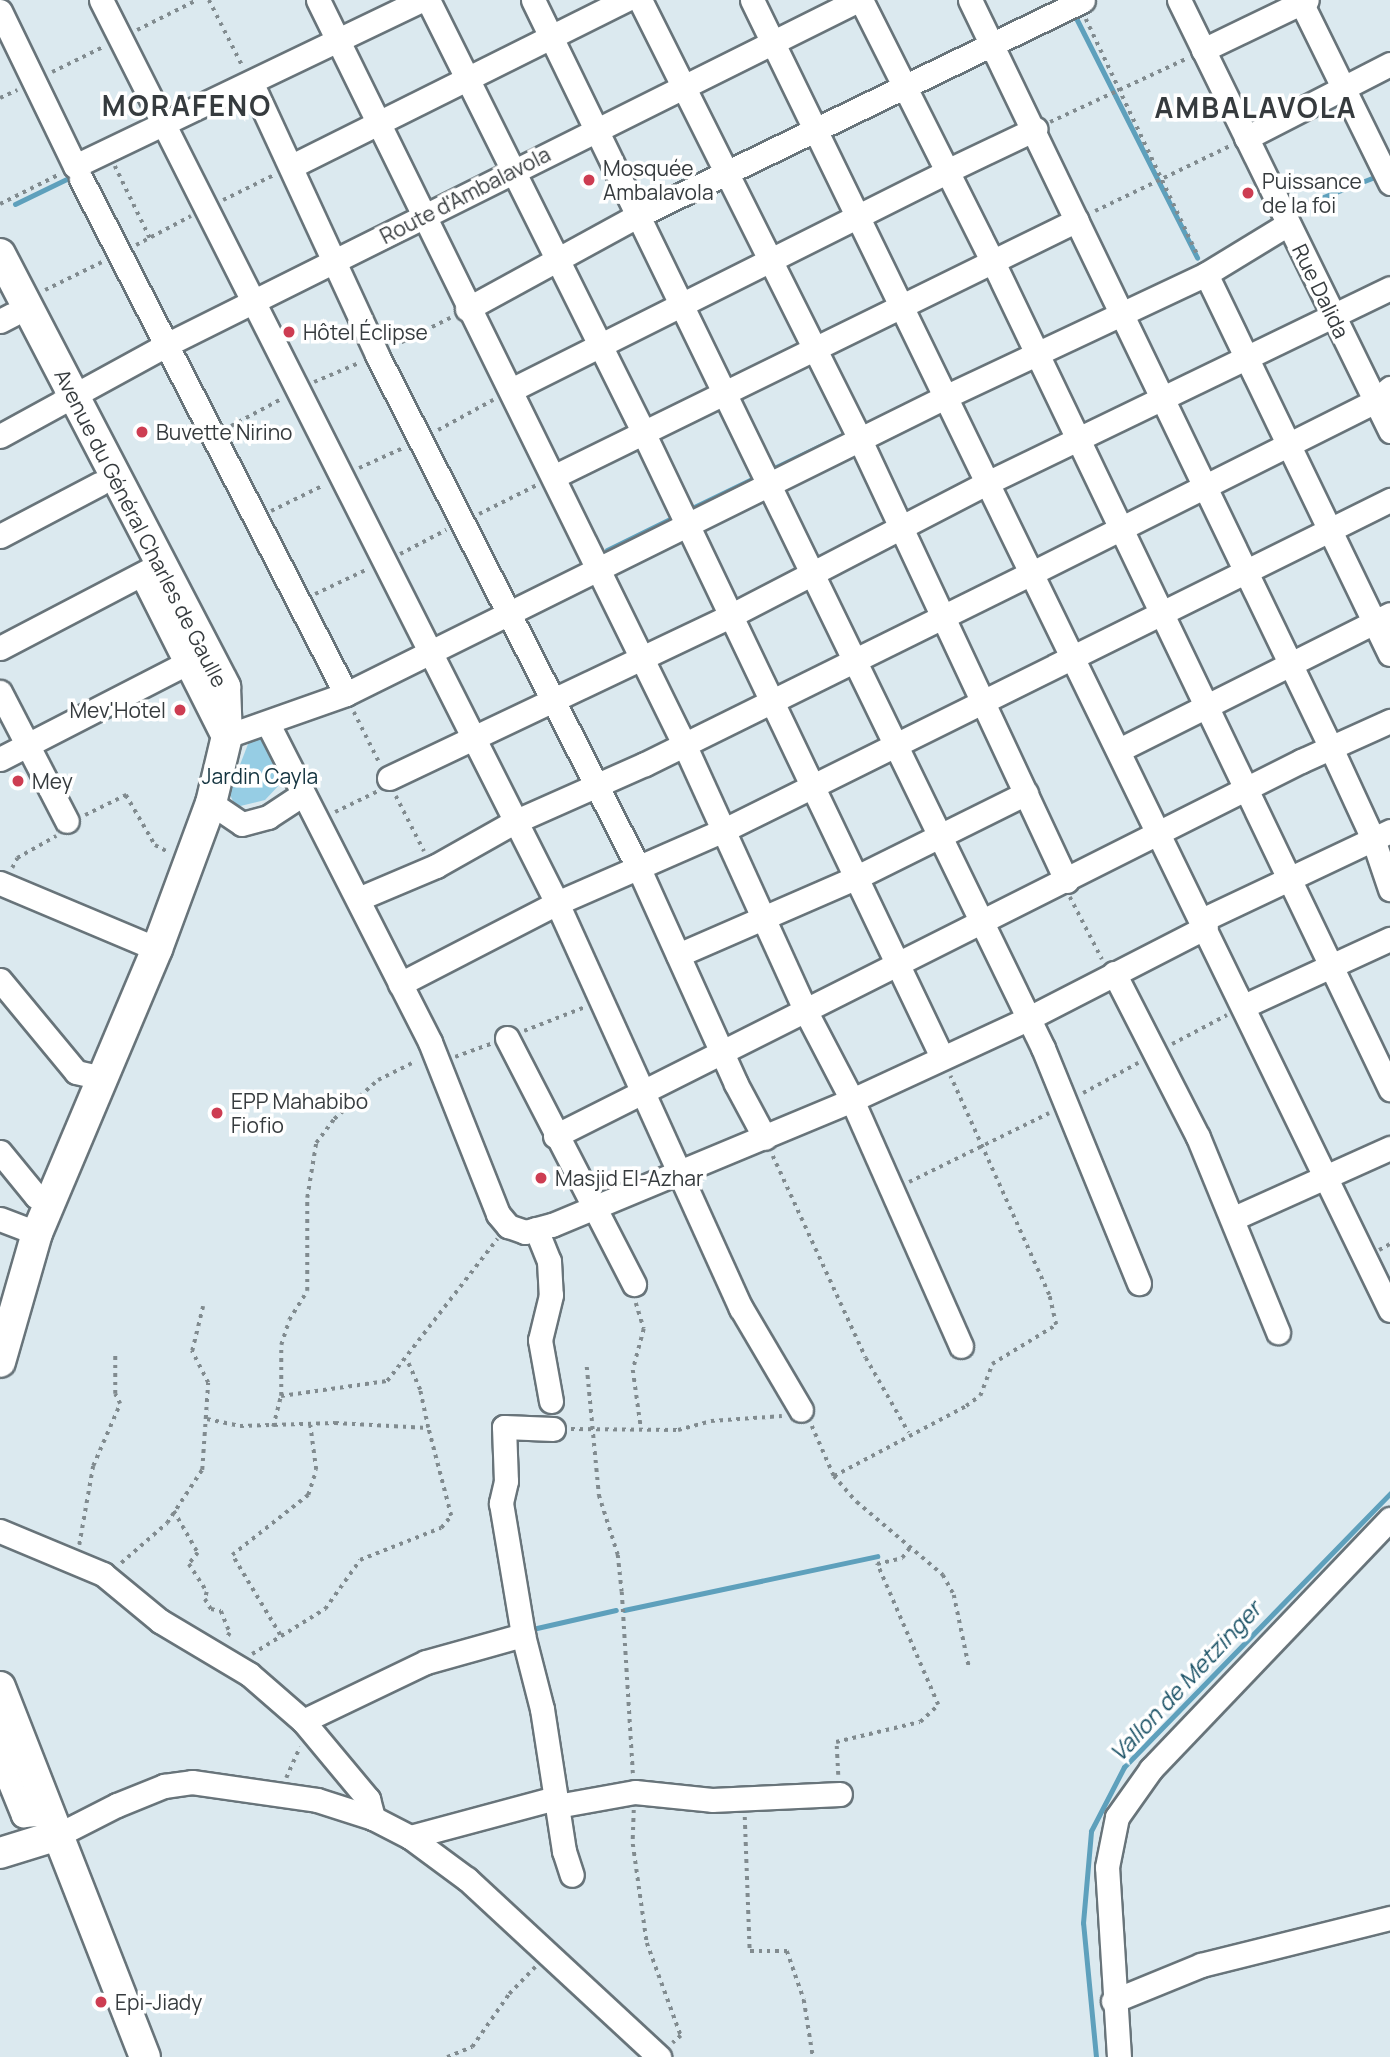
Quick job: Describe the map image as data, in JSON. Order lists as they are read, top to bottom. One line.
{"streets":{"main road":["Avenue du Général Charles de Gaulle"],"street":["Route d'Ambalavola","Rue Dalida"]},"crossings":[["Route d'Ambalavola","Avenue du Général Charles de Gaulle"]],"districts":["MORAFENO","AMBALAVOLA"],"water":["Vallon de Metzinger"],"parks":["Jardin Cayla"],"places":["Mosquée Ambalavola","Puissance de la foi","Hôtel Éclipse","Buvette Nirino","Mev'Hotel","Mey","EPP Mahabibo Fiofio","Masjid El-Azhar","Epi-Jiady"]}
